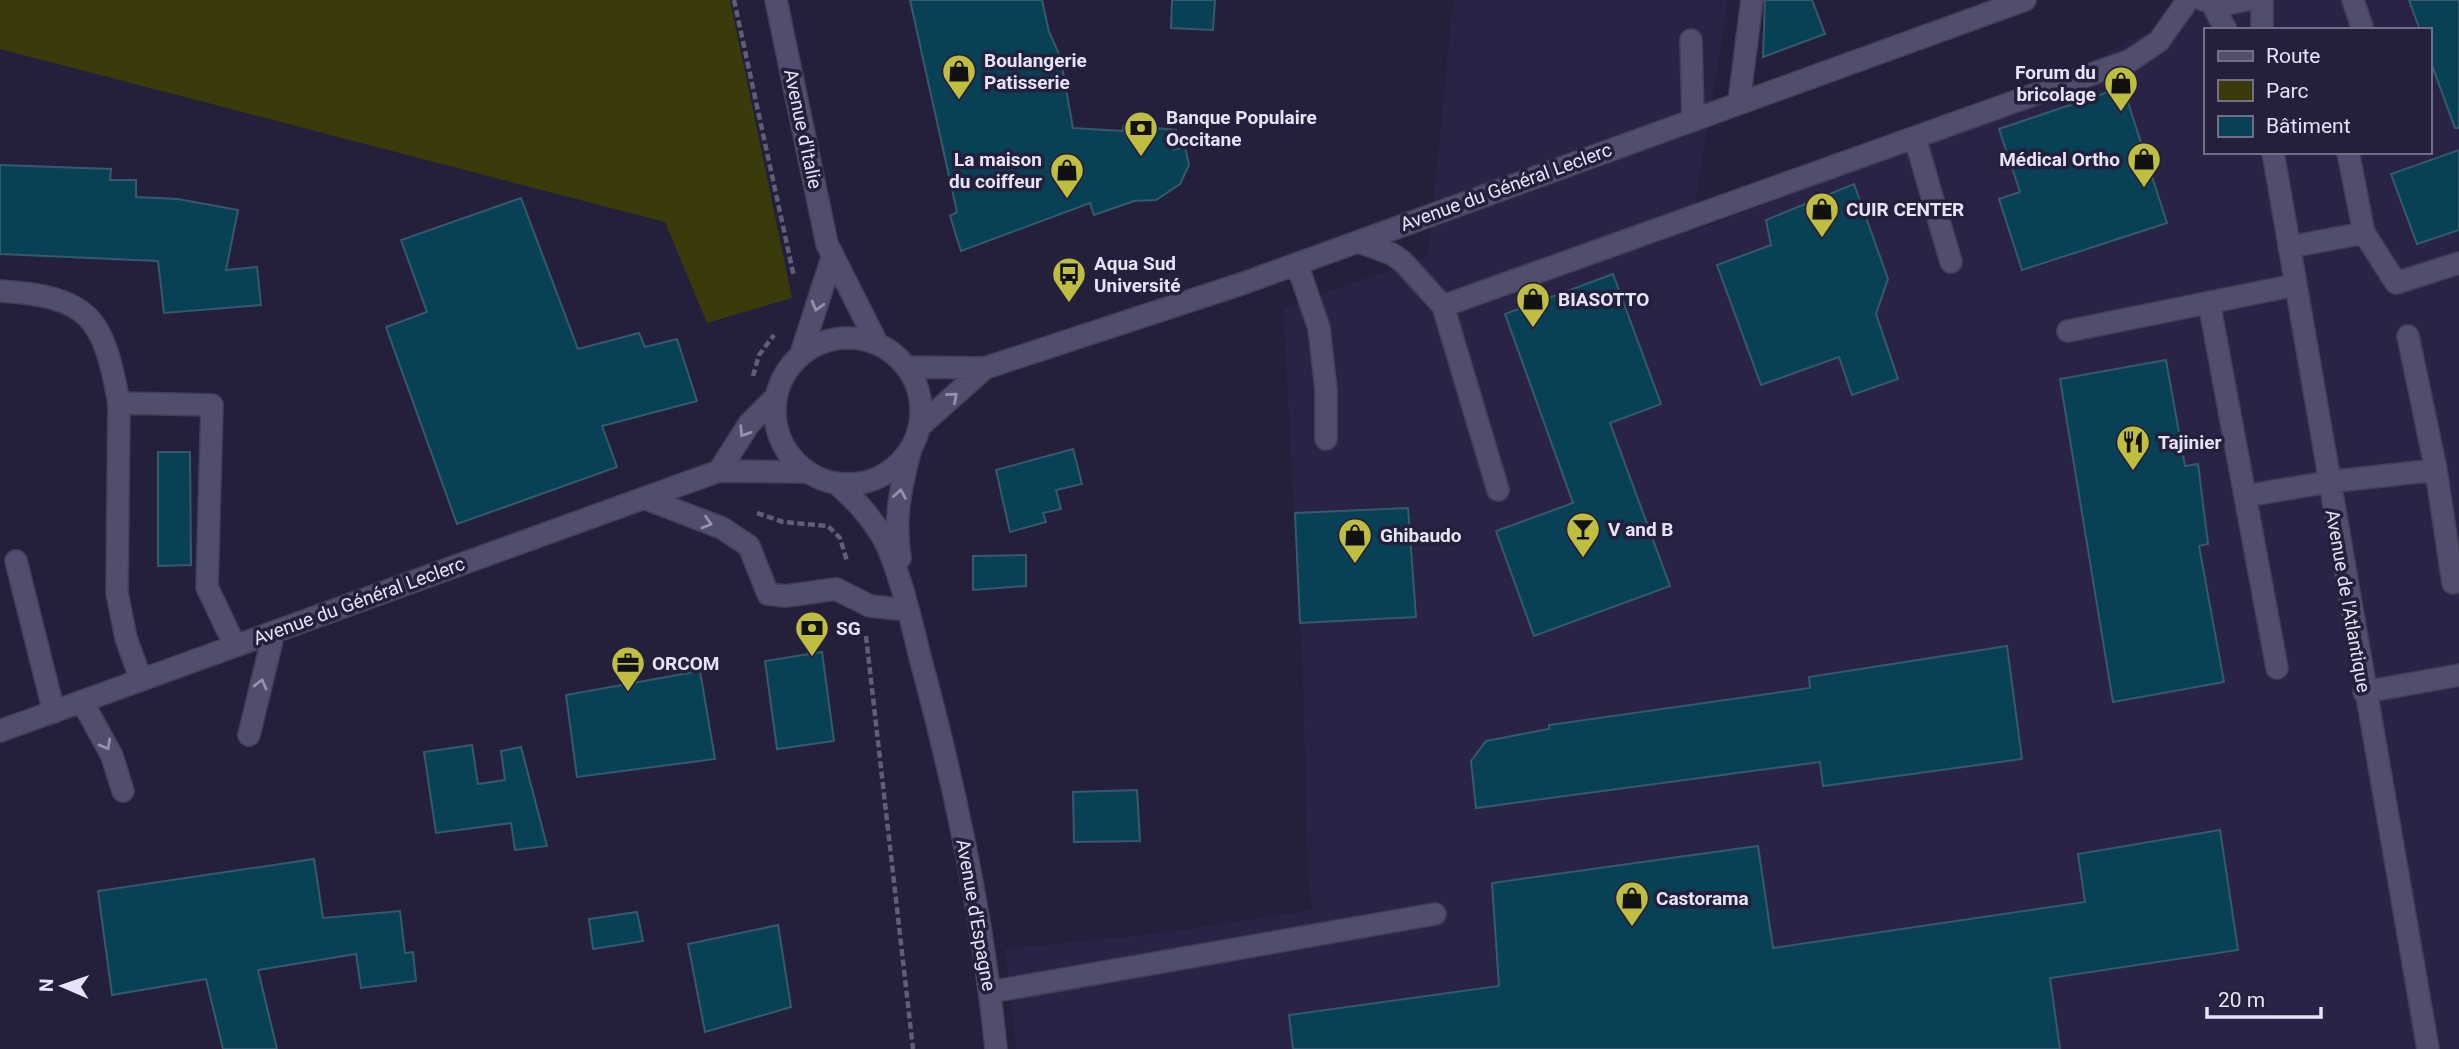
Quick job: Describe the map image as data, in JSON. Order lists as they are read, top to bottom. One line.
{"streets":{"street":["Avenue d'Italie","Avenue du Général Leclerc","Avenue de l'Atlantique","Avenue d'Espagne"]},"crossings":[["Avenue d'Italie","Avenue du Général Leclerc"]],"places":{"shop":["Boulangerie Patisserie","Forum du bricolage","Médical Ortho","La maison du coiffeur","CUIR CENTER","BIASOTTO","Ghibaudo","Castorama"],"bank":["Banque Populaire Occitane","SG"],"bus stop":["Aqua Sud Université"],"restaurant":["Tajinier"],"bar":["V and B"],"office":["ORCOM"]},"legend":["Route","Parc","Bâtiment"],"scale_bar":"20 m","north":"left"}
